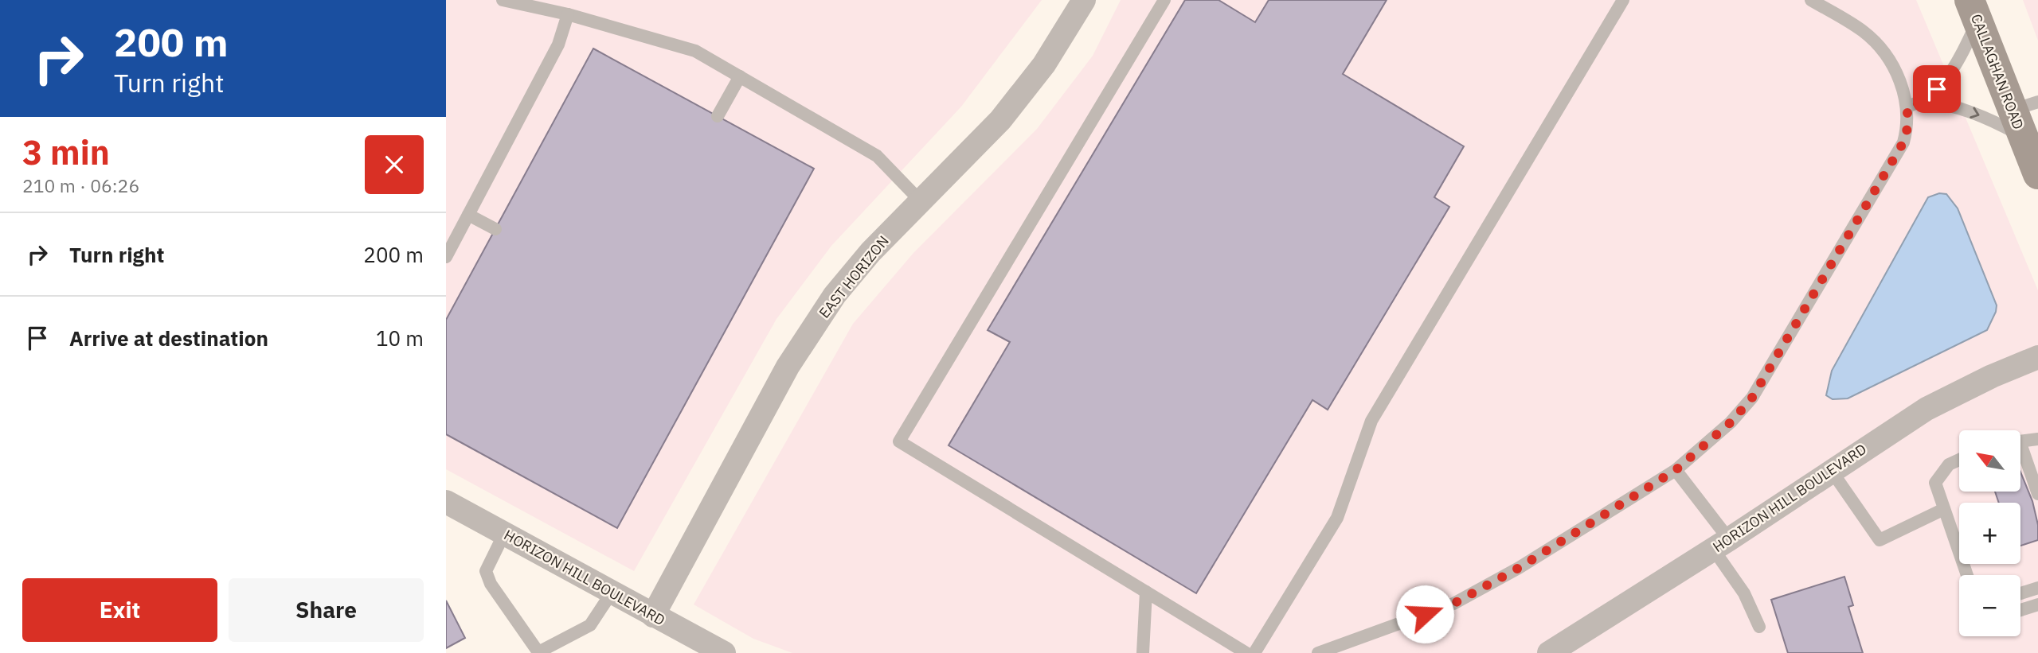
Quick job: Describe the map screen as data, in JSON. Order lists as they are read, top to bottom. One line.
{"streets":{"main road":["CALLAGHAN ROAD"],"street":["EAST HORIZON","HORIZON HILL BOULEVARD"]},"crossings":[["EAST HORIZON","HORIZON HILL BOULEVARD"]],"north":"top left","page":{"turn":["200 m","Turn right"],"heading":["3 min","210 m · 06:26"],"list":[{"name":"Turn right","value":"200 m"},{"name":"Arrive at destination","value":"10 m"}],"map_buttons":["+","−"],"buttons":["Exit","Share"]}}
